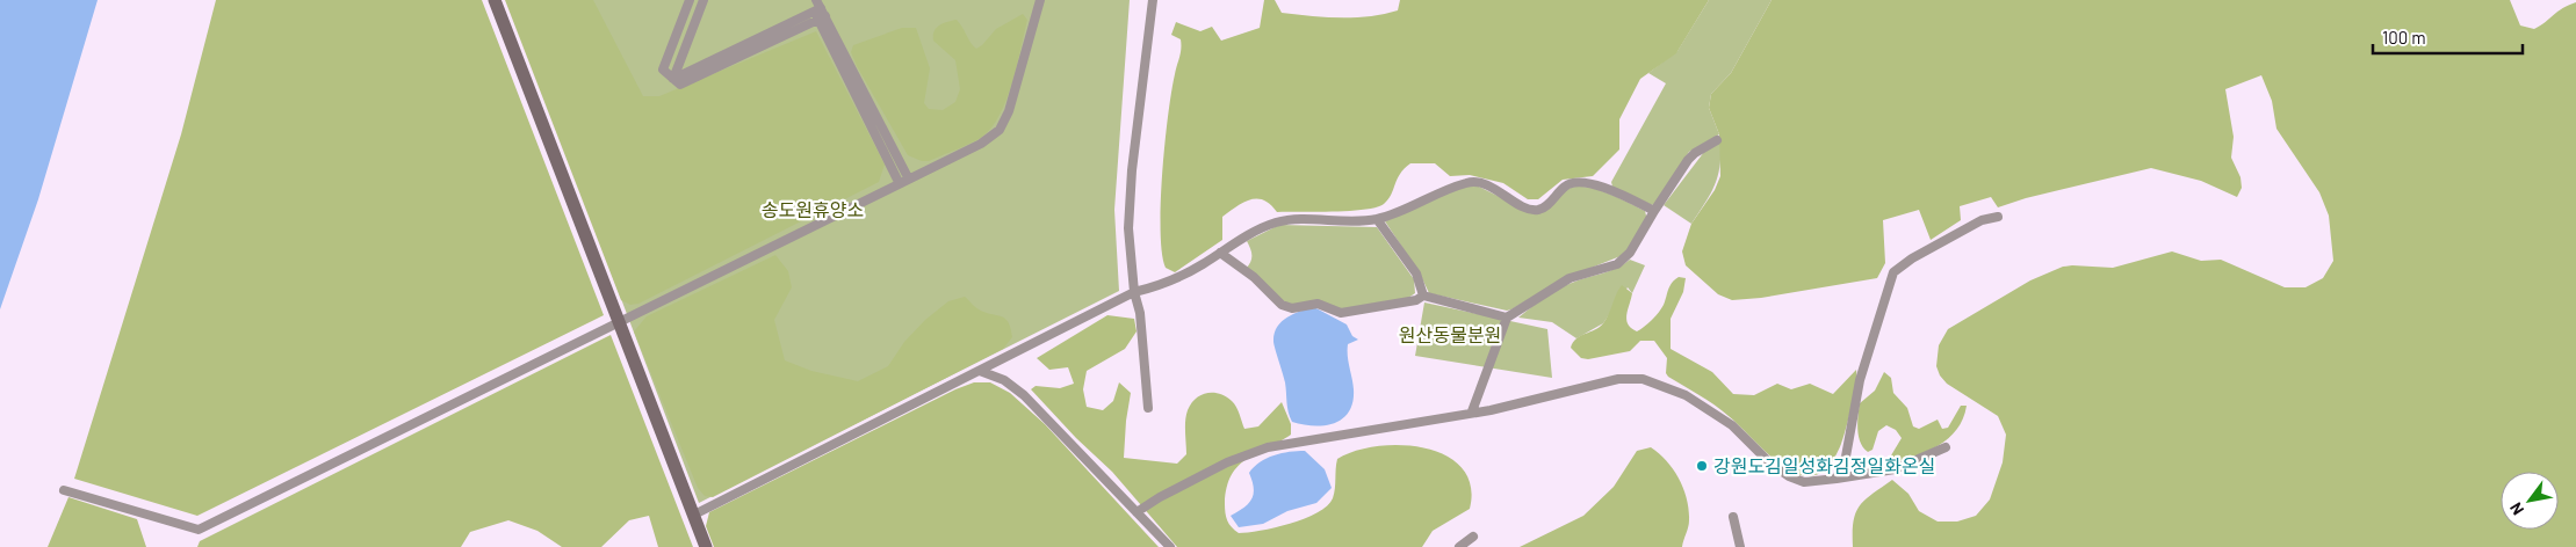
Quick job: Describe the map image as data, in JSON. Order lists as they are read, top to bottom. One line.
{"parks":["송도원휴양소","원산동물분원"],"places":["강원도김일성화김정일화온실"],"scale_bar":"100 m","north":"bottom left"}
